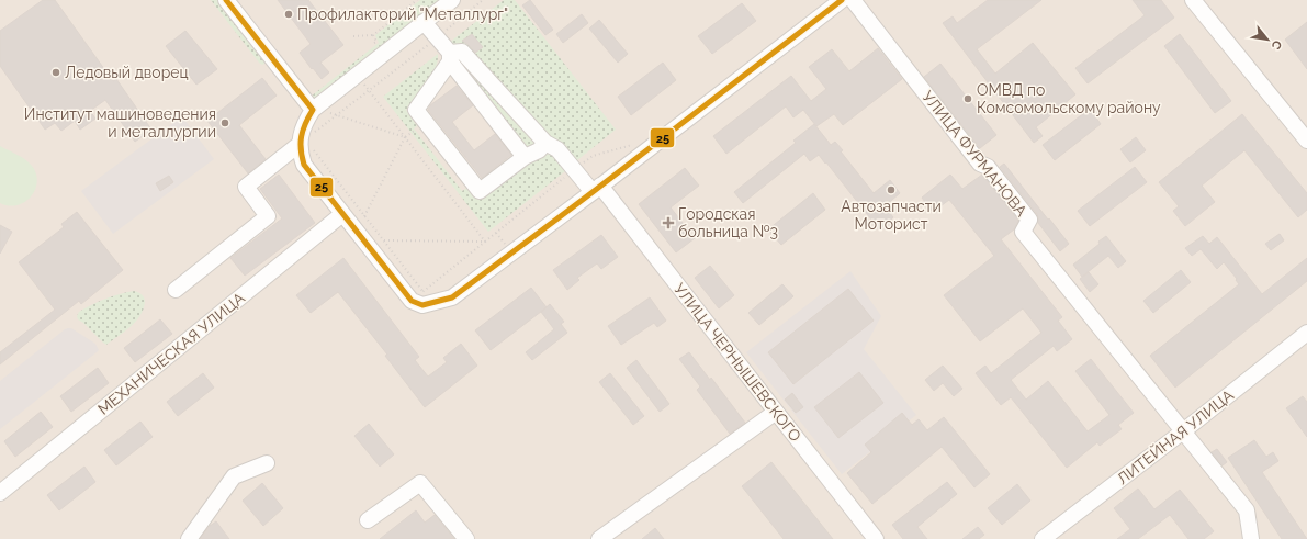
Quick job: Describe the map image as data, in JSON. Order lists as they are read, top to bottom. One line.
{"streets":{"street":["УЛИЦА ФУРМАНОВА","МЕХАНИЧЕСКАЯ УЛИЦА","УЛИЦА ЧЕРНЫШЕВСКОГО","ЛИТЕЙНАЯ УЛИЦА"]},"crossings":[["УЛИЦА ФУРМАНОВА","ЛИТЕЙНАЯ УЛИЦА"]],"places":{"other":["Профилакторий \"Металлург\"","Ледовый дворец","ОМВД по Комсомольскому району","Институт машиноведения и металлургии","Автозапчасти Моторист"],"health":["Городская больница №3"]},"lines":["transit line 25"],"north":"bottom right"}
